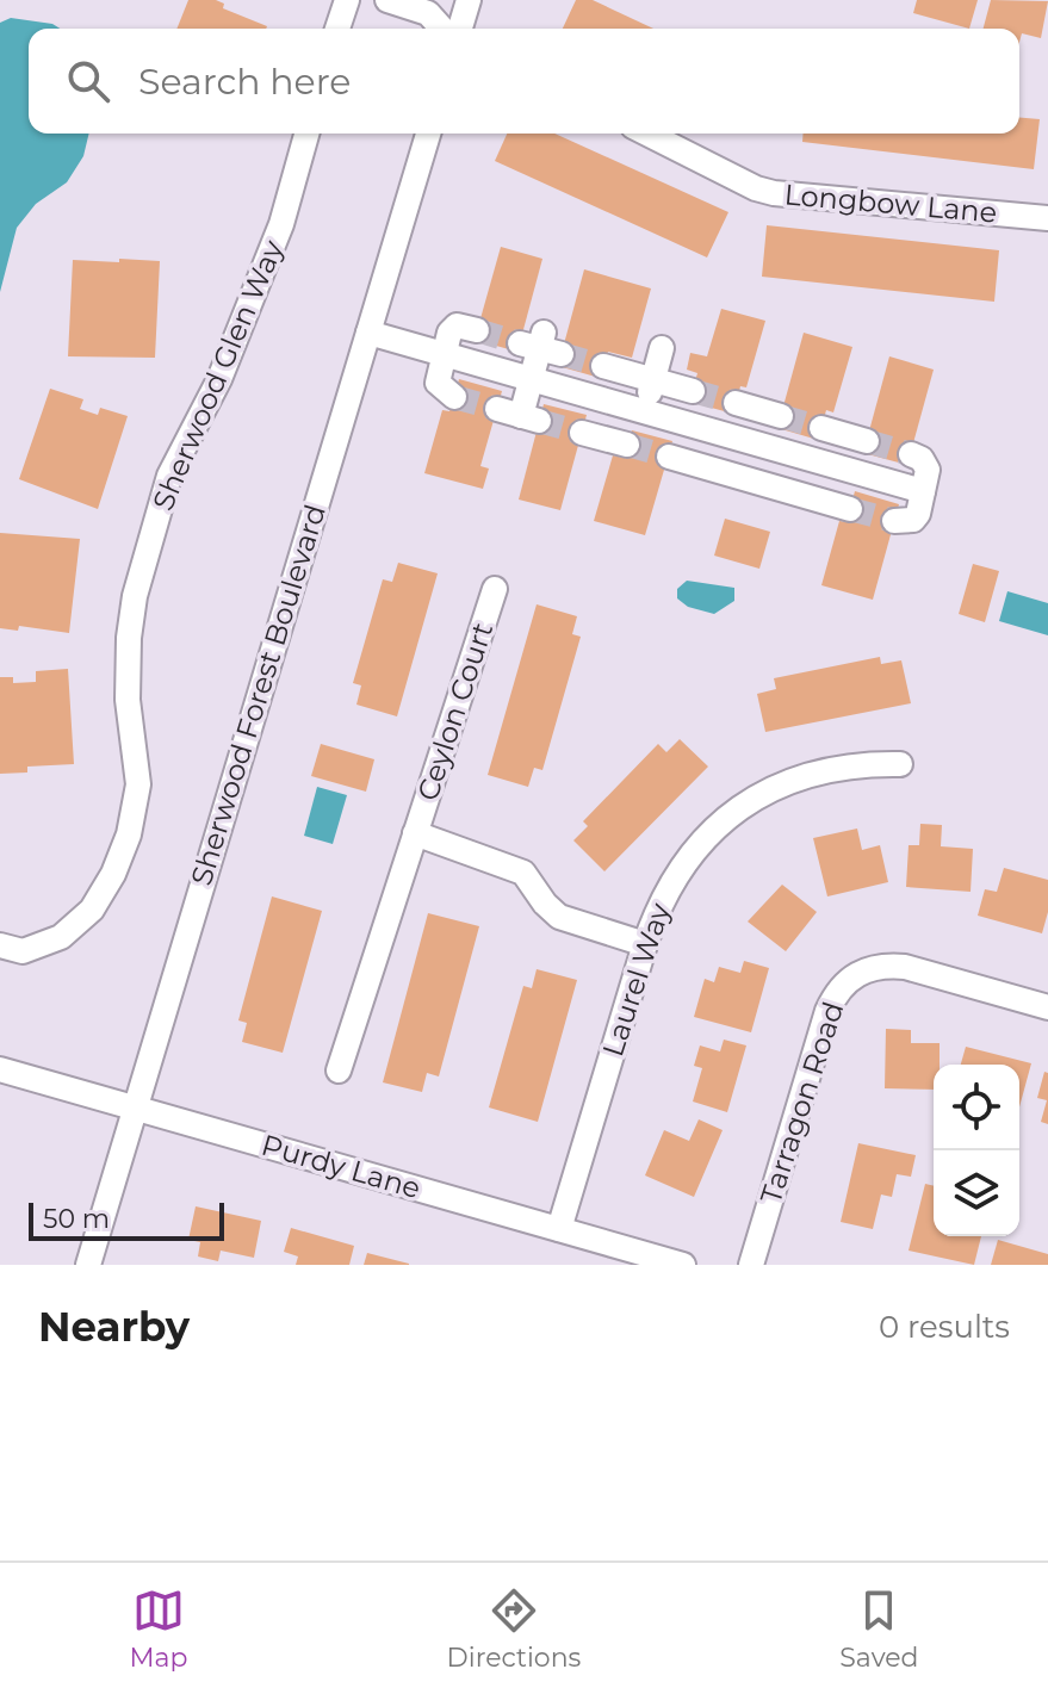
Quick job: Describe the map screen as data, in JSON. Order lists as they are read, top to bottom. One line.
{"streets":{"street":["Longbow Lane","Sherwood Glen Way","Sherwood Forest Boulevard","Ceylon Court","Laurel Way","Tarragon Road","Purdy Lane"]},"crossings":[["Sherwood Forest Boulevard","Purdy Lane"],["Ceylon Court","Laurel Way"],["Laurel Way","Purdy Lane"]],"scale_bar":"50 m","page":{"search":"Search here","scale":"50 m","heading":["Nearby","0 results"],"nav":["Map","Directions","Saved"]}}
